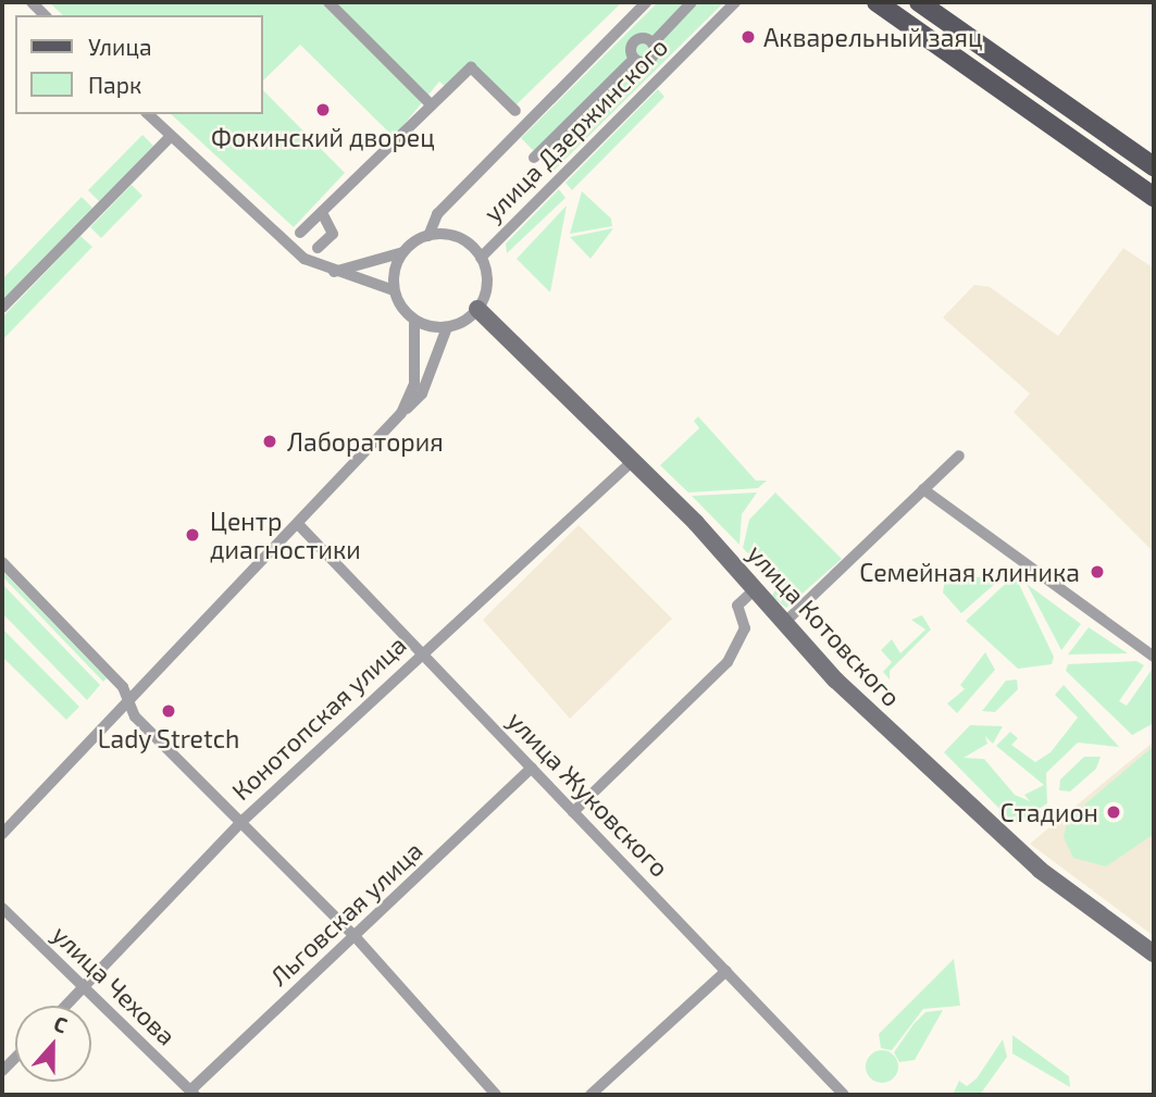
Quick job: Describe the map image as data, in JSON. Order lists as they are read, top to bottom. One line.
{"streets":{"street":["улица Дзержинского","улица Котовского","Конотопская улица","улица Жуковского","Льговская улица","улица Чехова"]},"crossings":[["улица Дзержинского","улица Котовского"],["улица Котовского","Конотопская улица"],["Конотопская улица","улица Жуковского"],["Конотопская улица","улица Чехова"],["улица Жуковского","Льговская улица"],["Льговская улица","улица Чехова"]],"places":["Акварельный заяц","Фокинский дворец","Лаборатория","Центр диагностики","Семейная клиника","Lady Stretch","Стадион"],"legend":["Улица","Парк"],"north":"top"}
